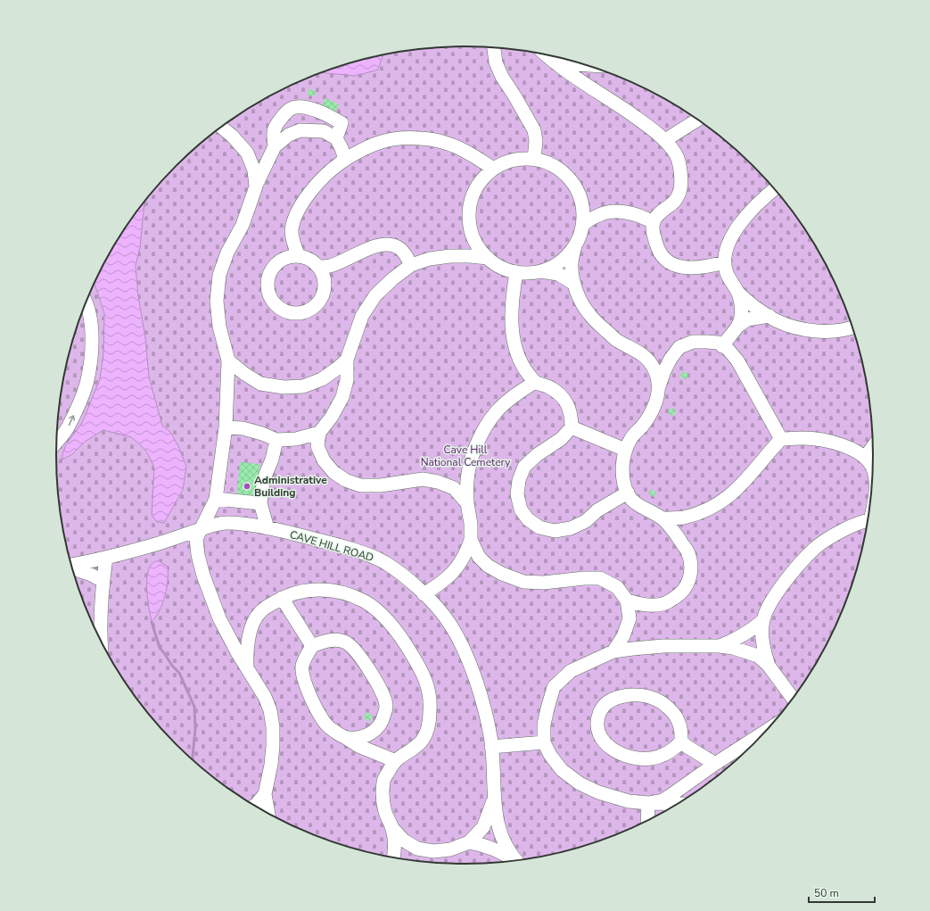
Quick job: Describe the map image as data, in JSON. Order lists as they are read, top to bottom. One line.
{"streets":{"street":["CAVE HILL ROAD"]},"parks":["Cave Hill National Cemetery"],"places":["Administrative Building"],"scale_bar":"50 m"}
